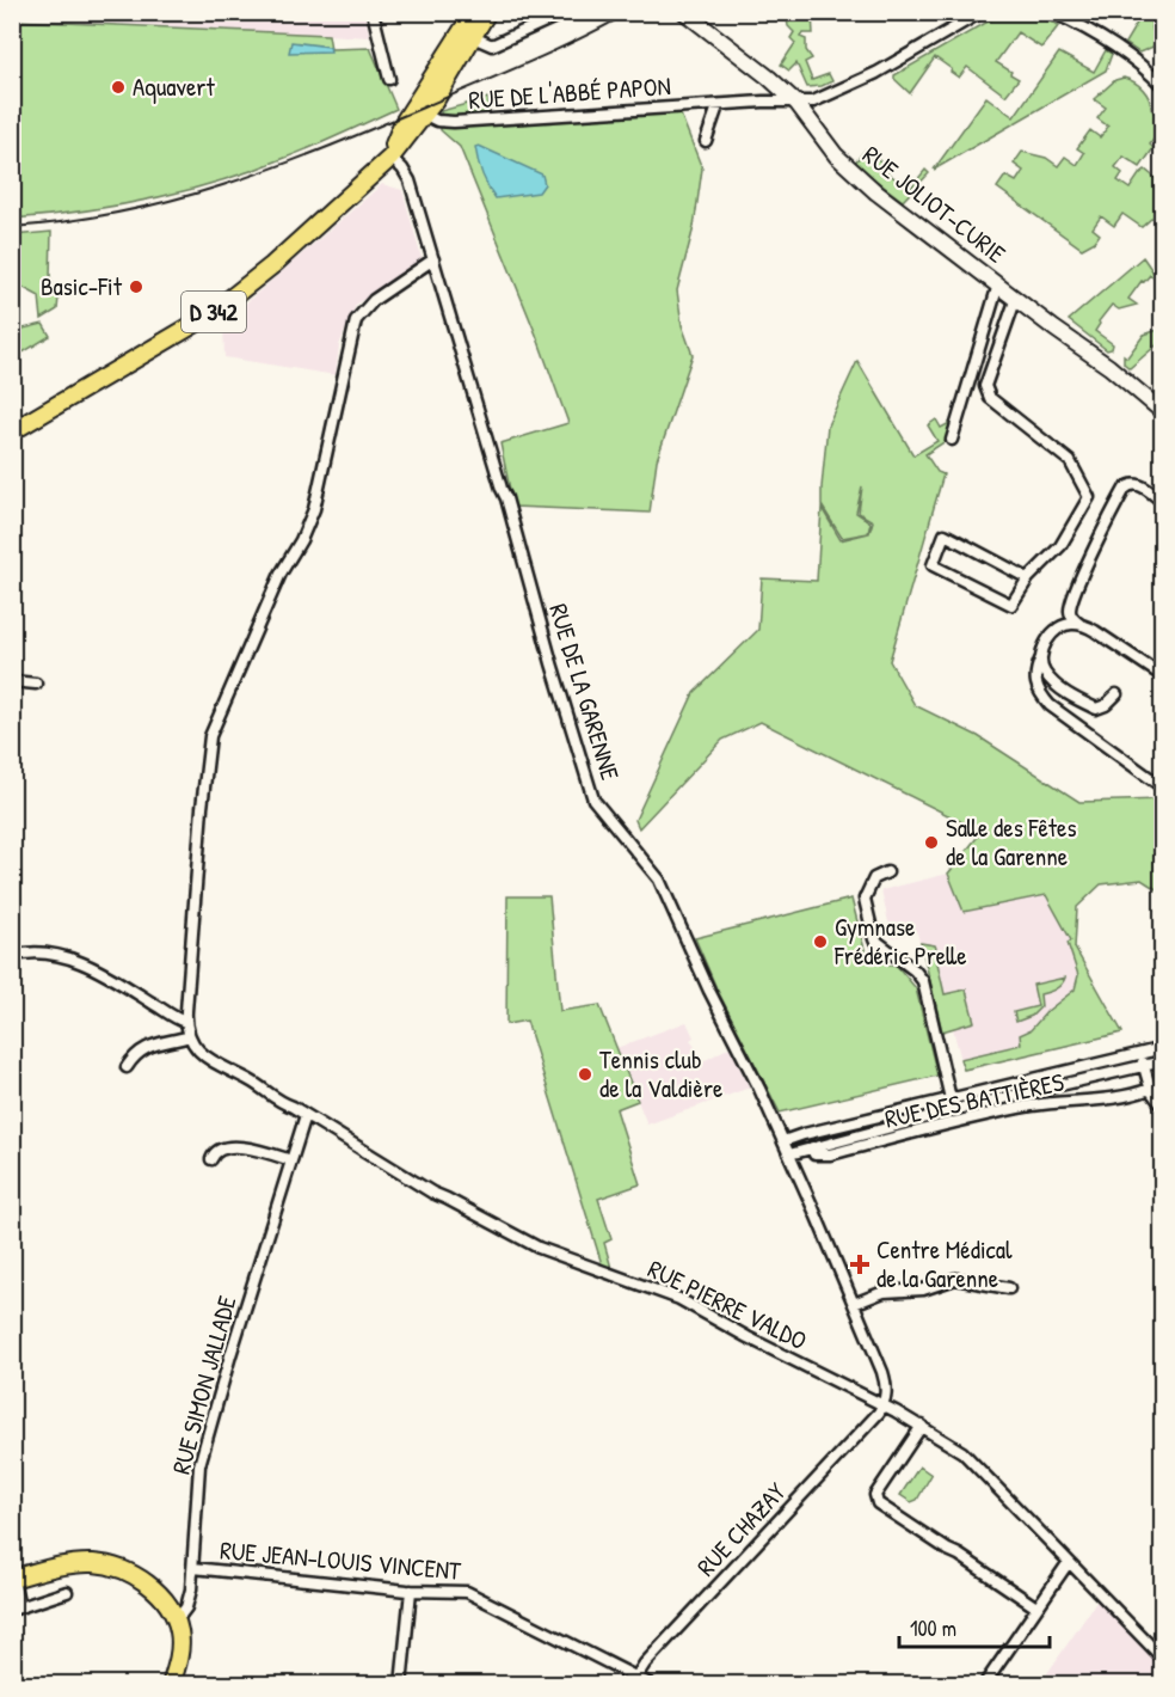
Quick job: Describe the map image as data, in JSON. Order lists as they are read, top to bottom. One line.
{"streets":{"main road":["RUE JOLIOT-CURIE","D 342"],"street":["RUE DE L'ABBÉ PAPON","RUE DE LA GARENNE","RUE DES BATTIÈRES","RUE PIERRE VALDO","RUE SIMON JALLADE","RUE CHAZAY","RUE JEAN-LOUIS VINCENT"]},"crossings":[["RUE DE L'ABBÉ PAPON","RUE JOLIOT-CURIE"],["RUE DE L'ABBÉ PAPON","D 342"],["D 342","RUE DE LA GARENNE"],["RUE DE LA GARENNE","RUE PIERRE VALDO"],["RUE DE LA GARENNE","RUE CHAZAY"],["RUE PIERRE VALDO","RUE SIMON JALLADE"],["RUE PIERRE VALDO","RUE CHAZAY"],["RUE SIMON JALLADE","RUE JEAN-LOUIS VINCENT"],["RUE CHAZAY","RUE JEAN-LOUIS VINCENT"]],"places":{"other":["Aquavert","Basic-Fit","Salle des Fêtes de la Garenne","Gymnase Frédéric Prelle","Tennis club de la Valdière"],"health":["Centre Médical de la Garenne"]},"scale_bar":"100 m"}
